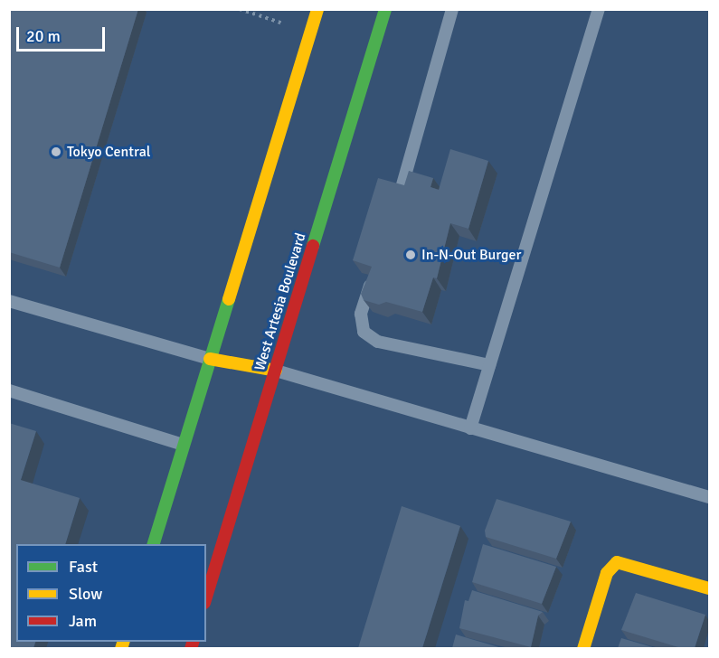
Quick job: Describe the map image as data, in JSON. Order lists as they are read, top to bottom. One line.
{"streets":{"main road":["West Artesia Boulevard"]},"places":["Tokyo Central","In-N-Out Burger"],"legend":["Fast","Slow","Jam"],"scale_bar":"20 m"}
